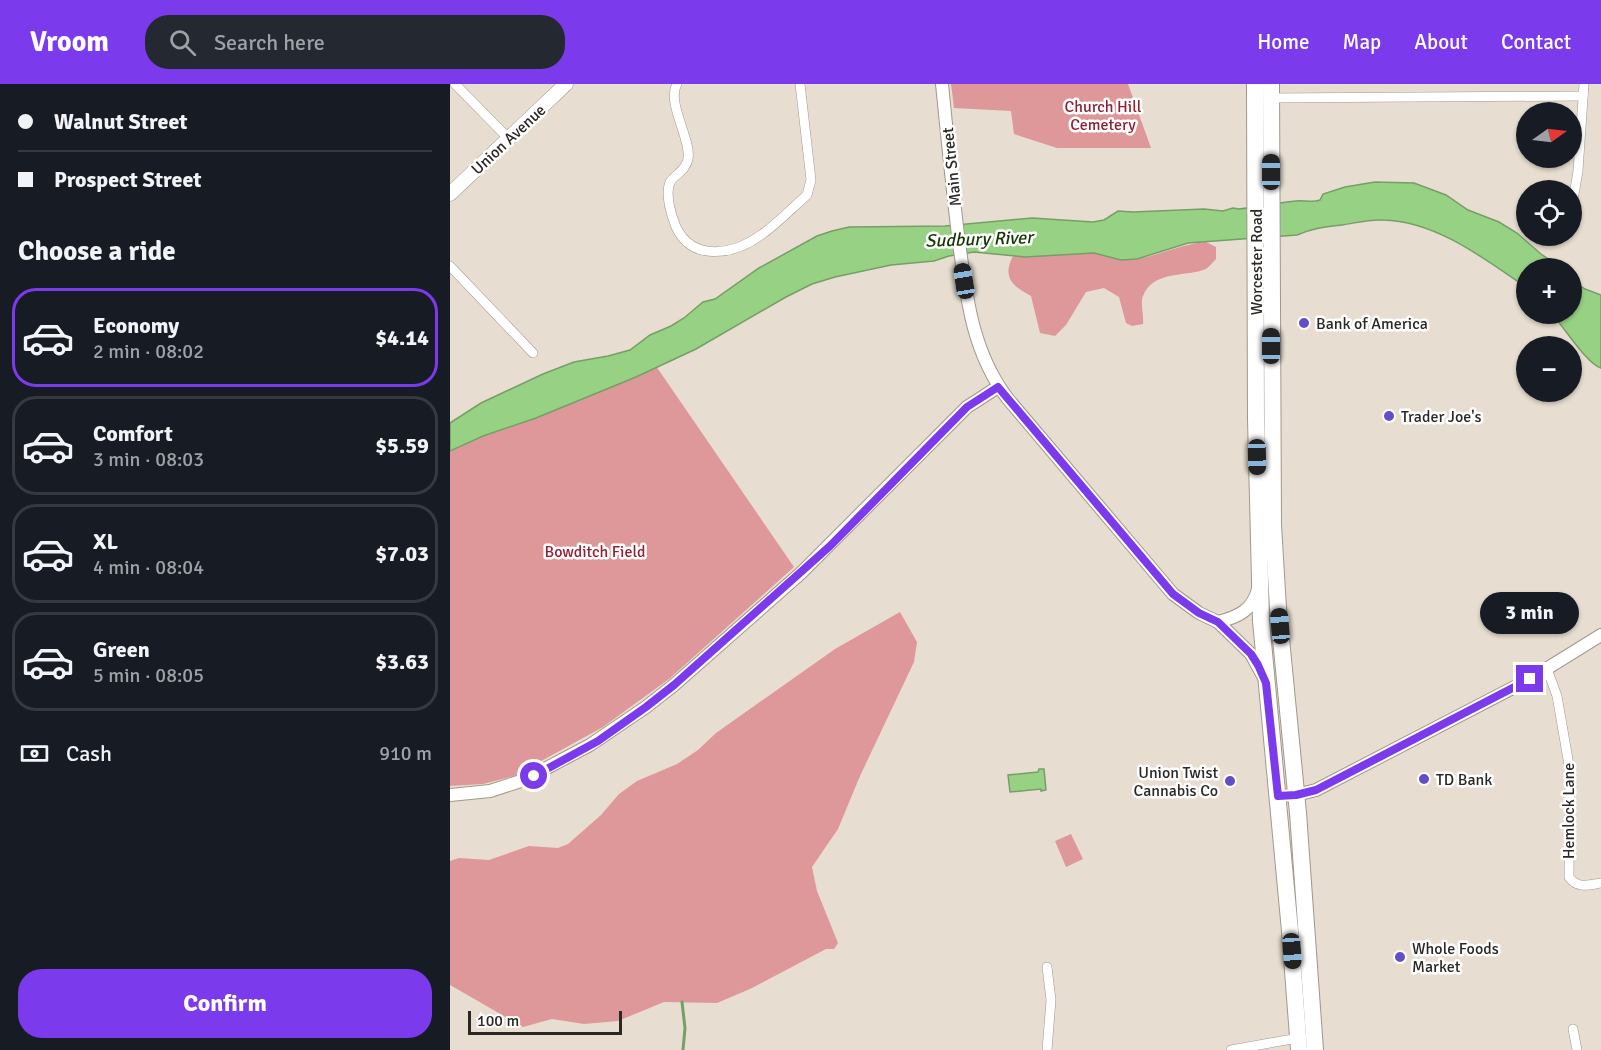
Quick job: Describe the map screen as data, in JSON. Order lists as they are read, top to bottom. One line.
{"streets":{"highway":["Worcester Road"],"main road":["Union Avenue"],"street":["Main Street","Hemlock Lane"]},"crossings":[["Main Street","Worcester Road"]],"water":["Sudbury River"],"parks":["Church Hill Cemetery","Bowditch Field"],"places":["Bank of America","Trader Joe's","TD Bank","Union Twist Cannabis Co","Whole Foods Market"],"scale_bar":"100 m","north":"right","page":{"header":"Vroom","search":"Search here","nav":["Home","Map","About","Contact"],"banner":["Walnut Street","Prospect Street"],"map_buttons":["+","−"],"heading":"Choose a ride","list":[{"name":"Economy","note":"2 min · 08:02","value":"$4.14"},{"name":"Comfort","note":"3 min · 08:03","value":"$5.59"},{"name":"XL","note":"4 min · 08:04","value":"$7.03"},{"name":"Green","note":"5 min · 08:05","value":"$3.63"}],"bubble":"3 min","pay":["Cash","910 m"],"buttons":"Confirm","scale":"100 m"}}
